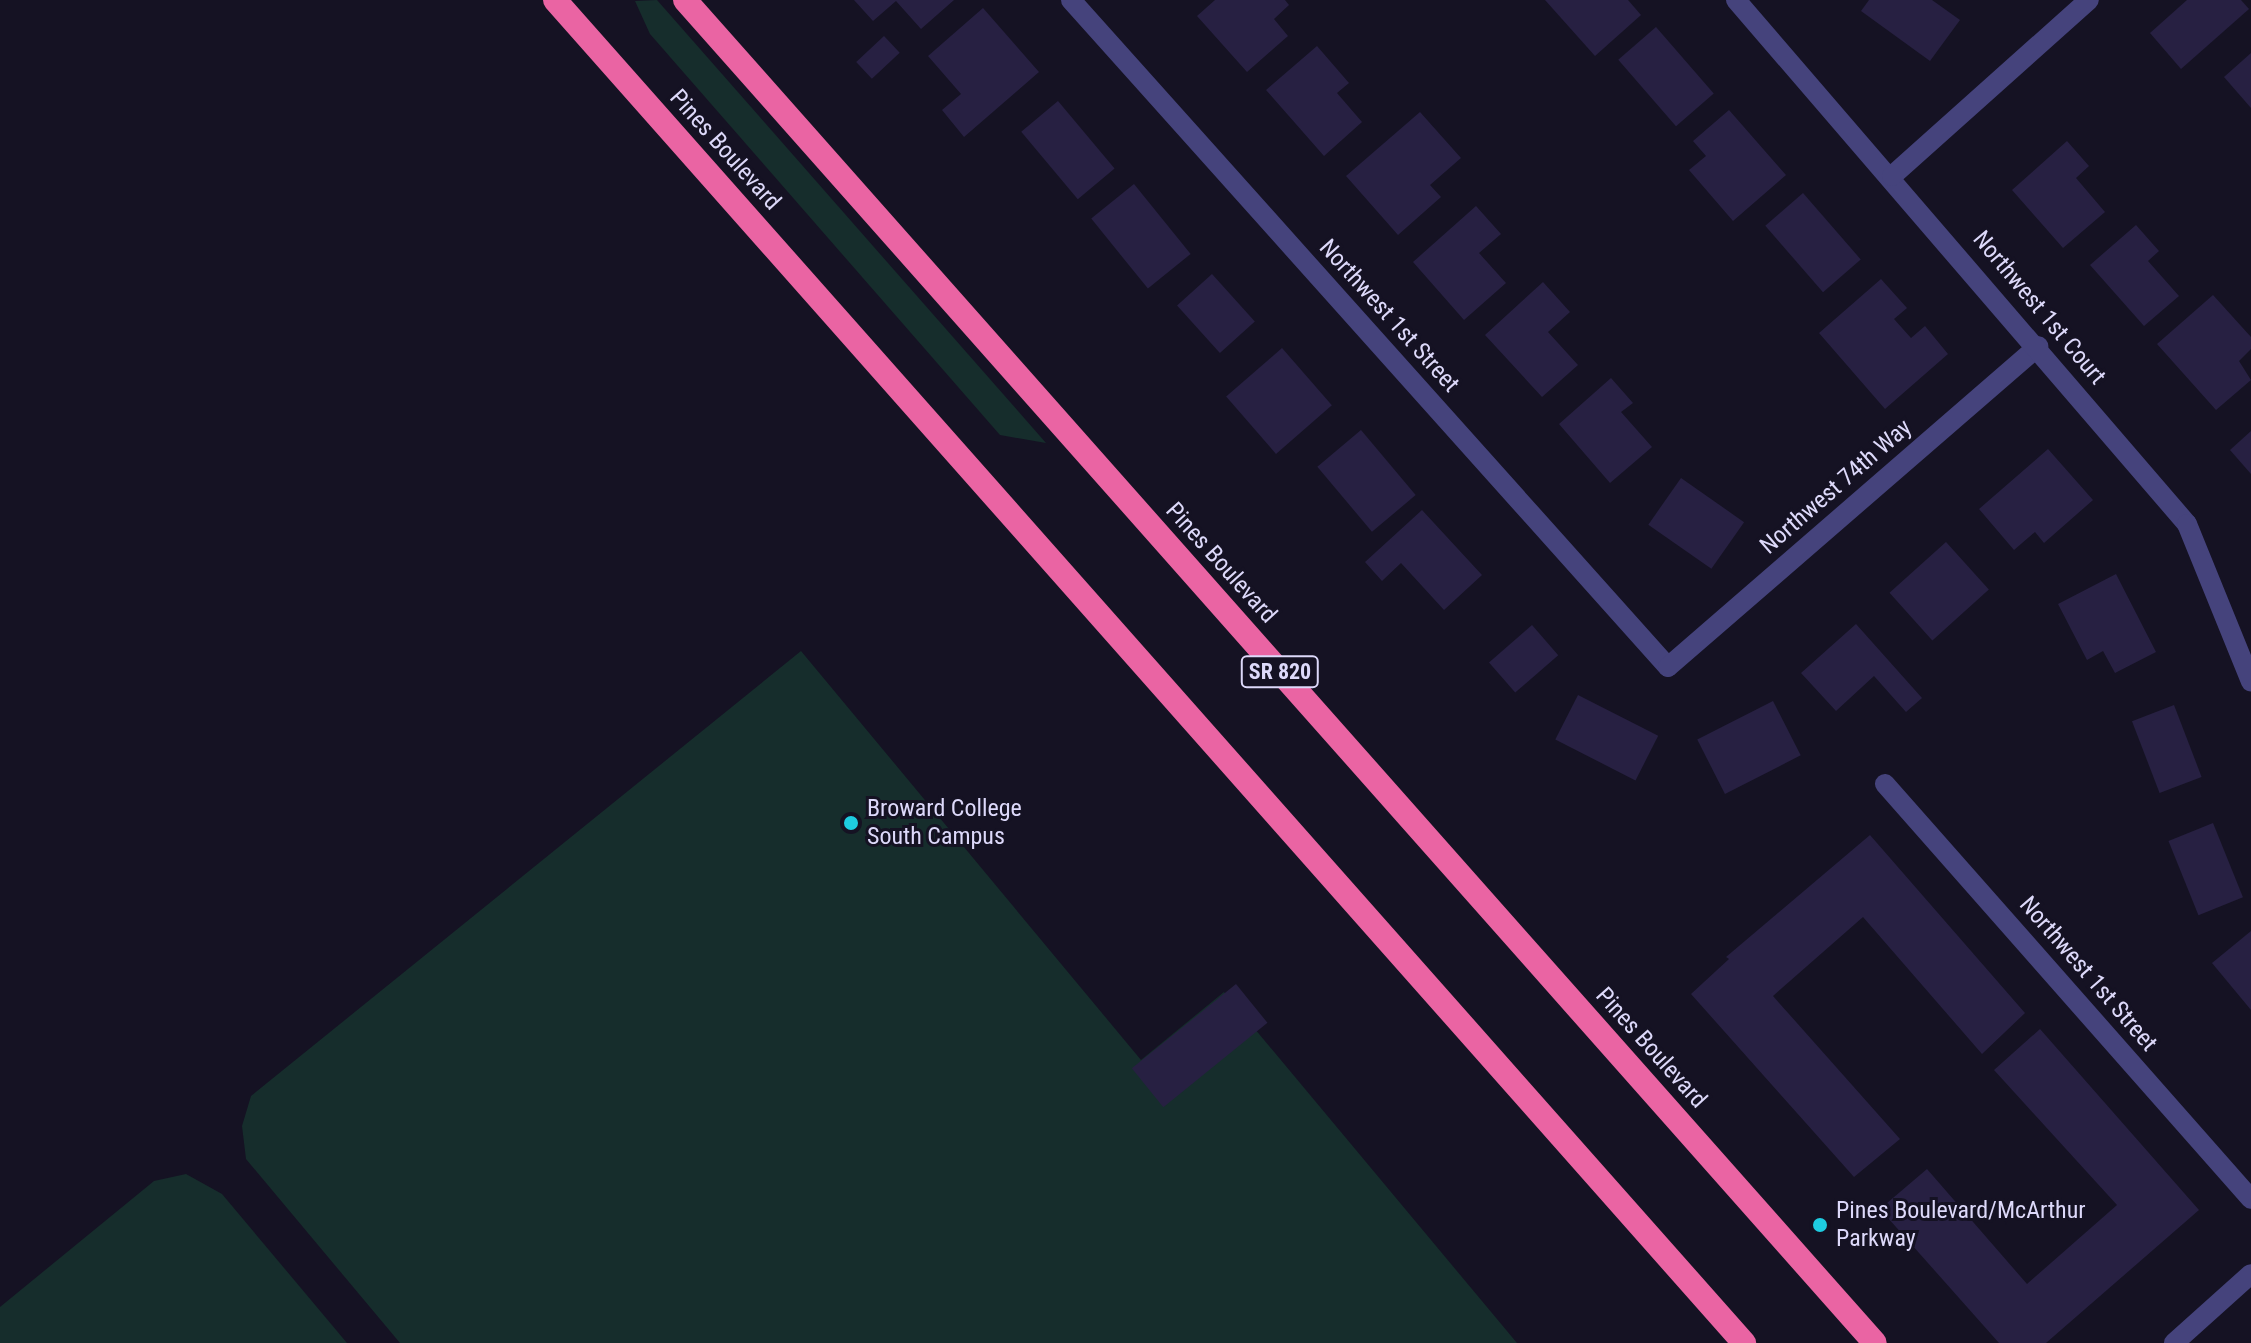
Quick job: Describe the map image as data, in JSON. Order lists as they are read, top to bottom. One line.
{"streets":{"highway":["Pines Boulevard","SR 820"],"street":["Northwest 1st Court","Northwest 1st Street","Northwest 74th Way"]},"crossings":[["Northwest 1st Court","Northwest 74th Way"],["Northwest 1st Street","Northwest 74th Way"]],"places":["Broward College South Campus","Pines Boulevard/McArthur Parkway"]}
